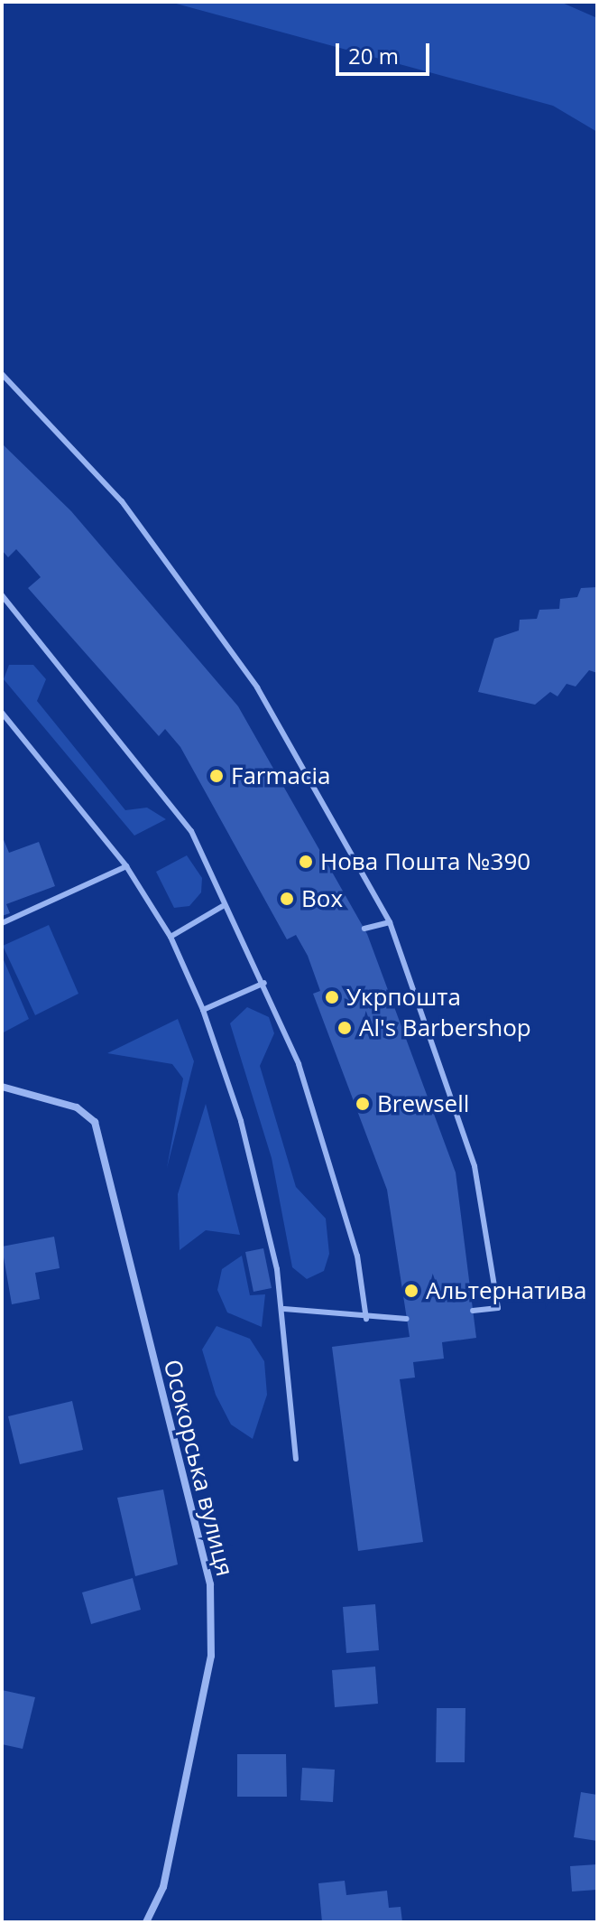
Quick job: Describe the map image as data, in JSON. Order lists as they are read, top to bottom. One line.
{"streets":{"street":["Осокорська вулиця"]},"places":["Farmacia","Нова Пошта №390","Box","Укрпошта","Al's Barbershop","Brewsell","Альтернатива"],"scale_bar":"20 m"}
